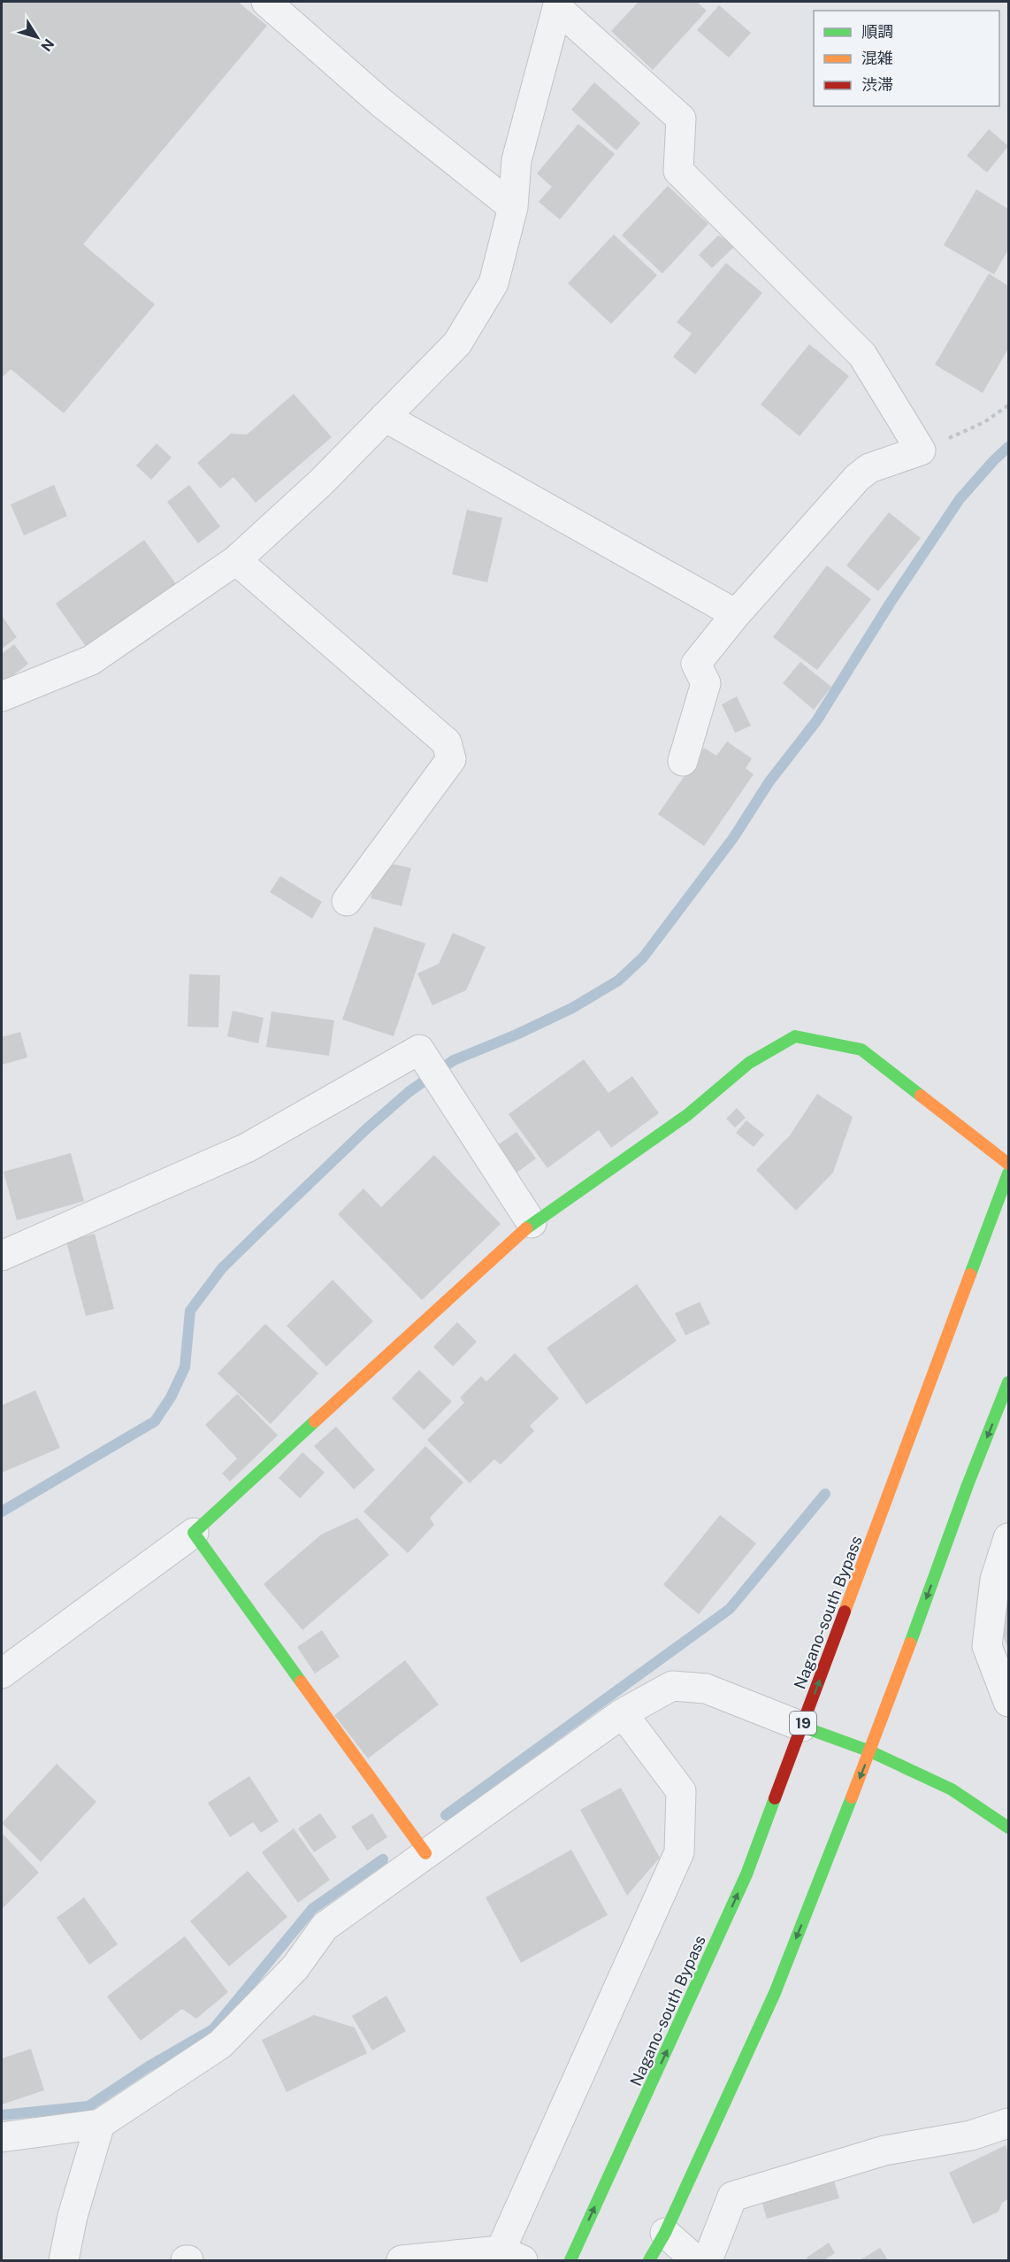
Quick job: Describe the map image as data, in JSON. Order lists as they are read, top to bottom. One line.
{"streets":{"main road":["Nagano-south Bypass","19"]},"legend":["順調","混雑","渋滞"],"north":"bottom right"}
